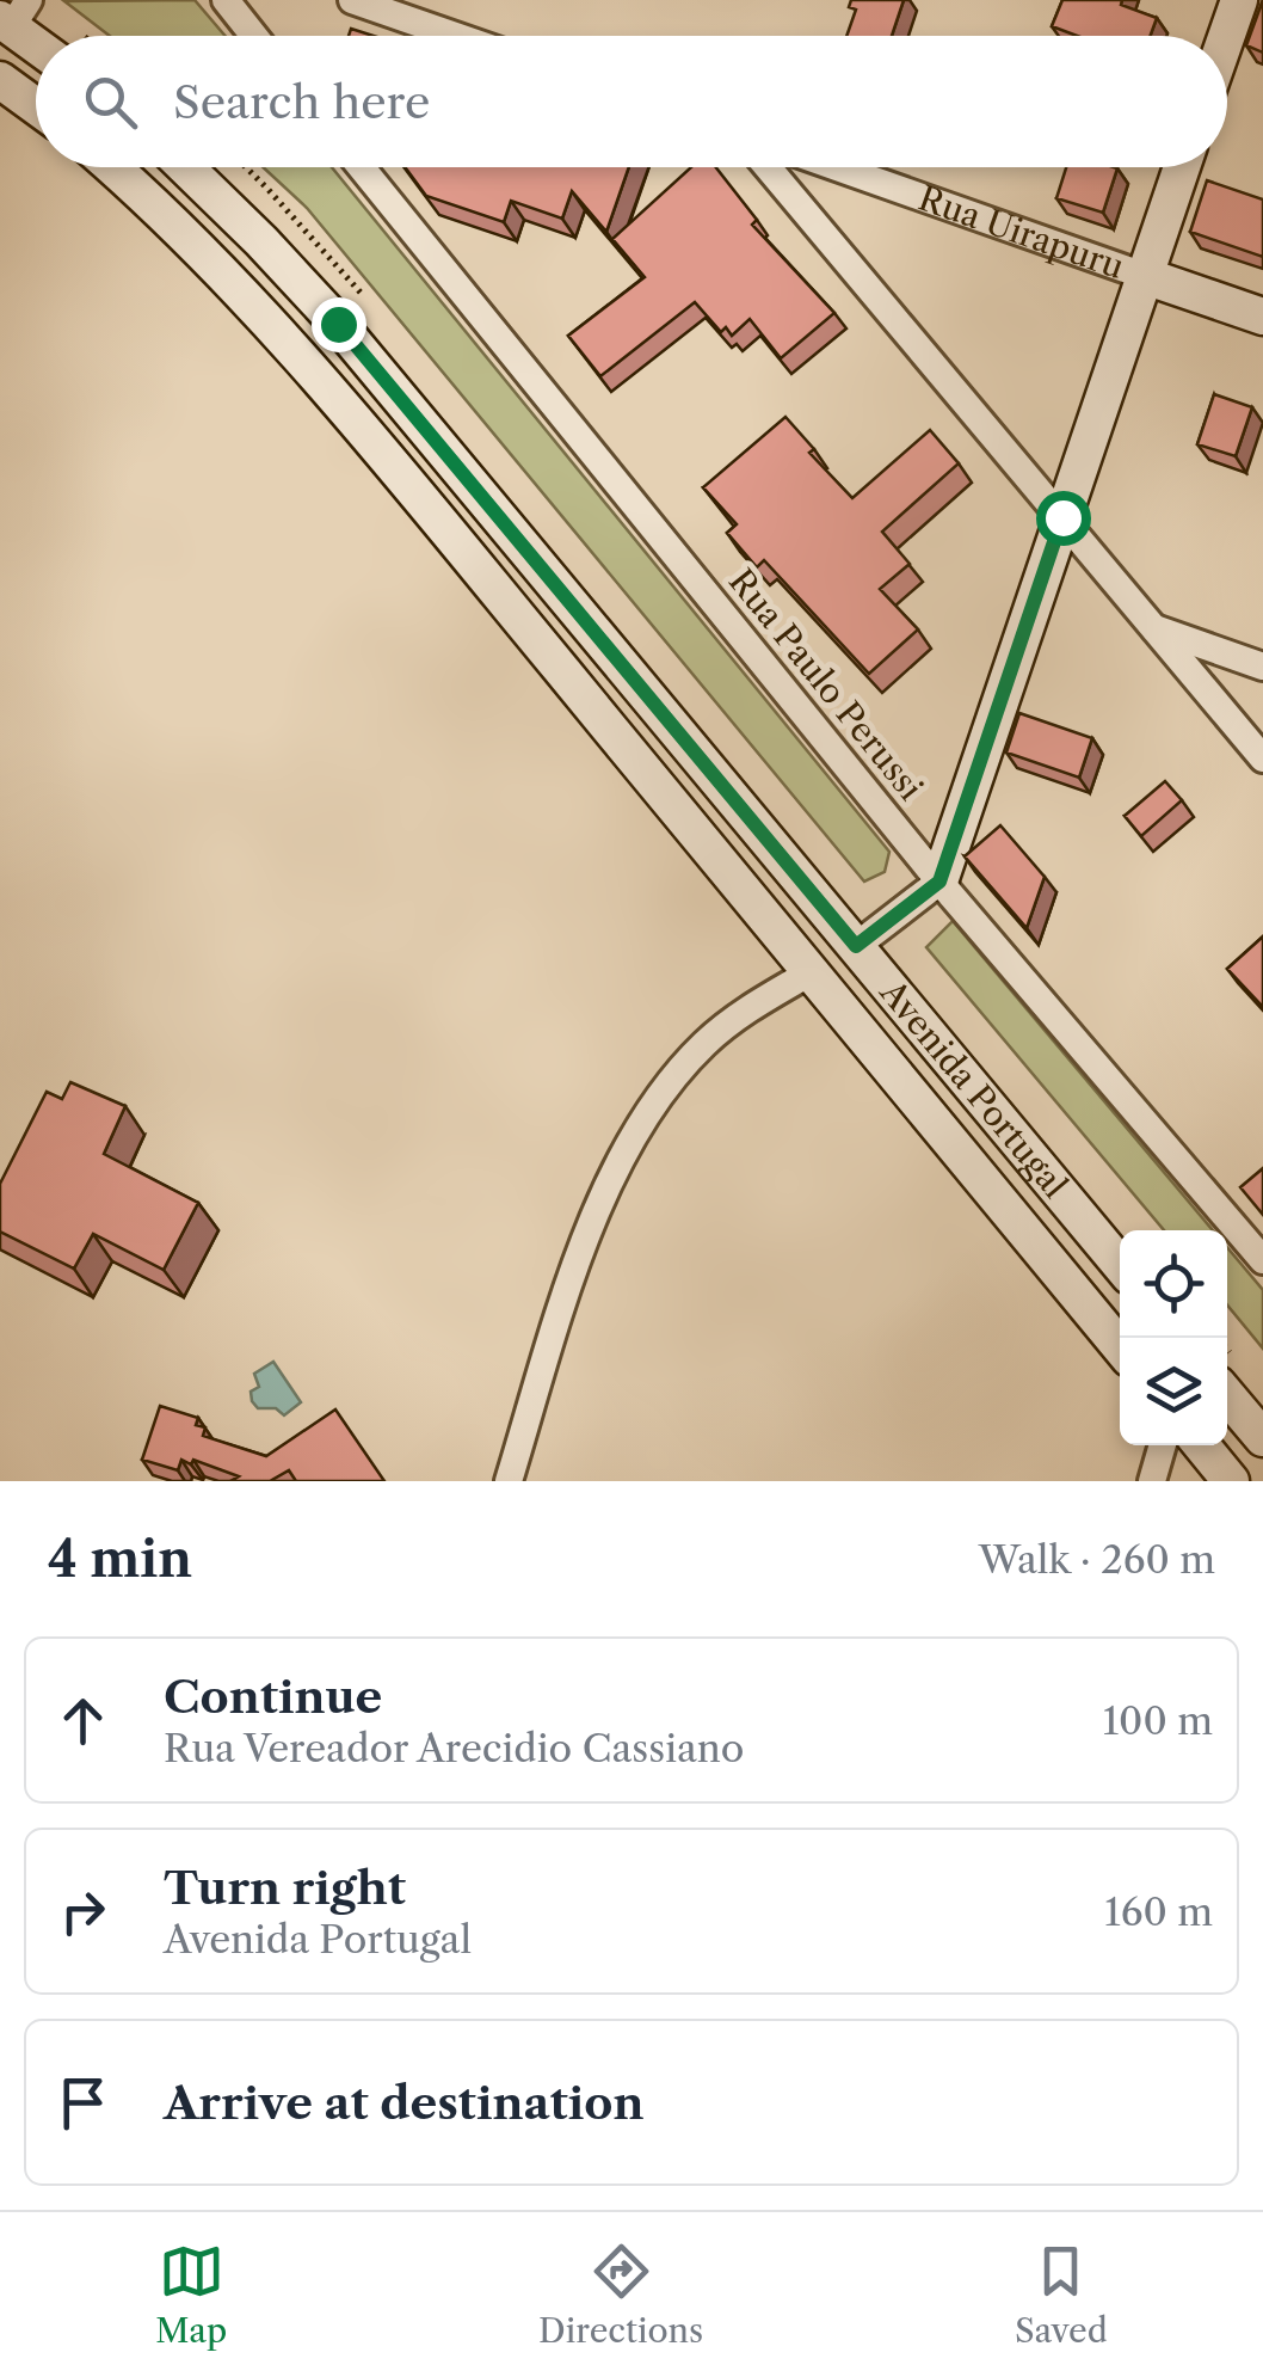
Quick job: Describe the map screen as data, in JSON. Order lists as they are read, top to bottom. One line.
{"streets":{"main road":["Rua Uirapuru","Avenida Portugal"],"street":["Rua Paulo Perussi"]},"page":{"search":"Search here","heading":["4 min","Walk · 260 m"],"list":[["Continue","Rua Vereador Arecidio Cassiano","100 m"],["Turn right","Avenida Portugal","160 m"],"Arrive at destination"],"nav":["Map","Directions","Saved"]}}
